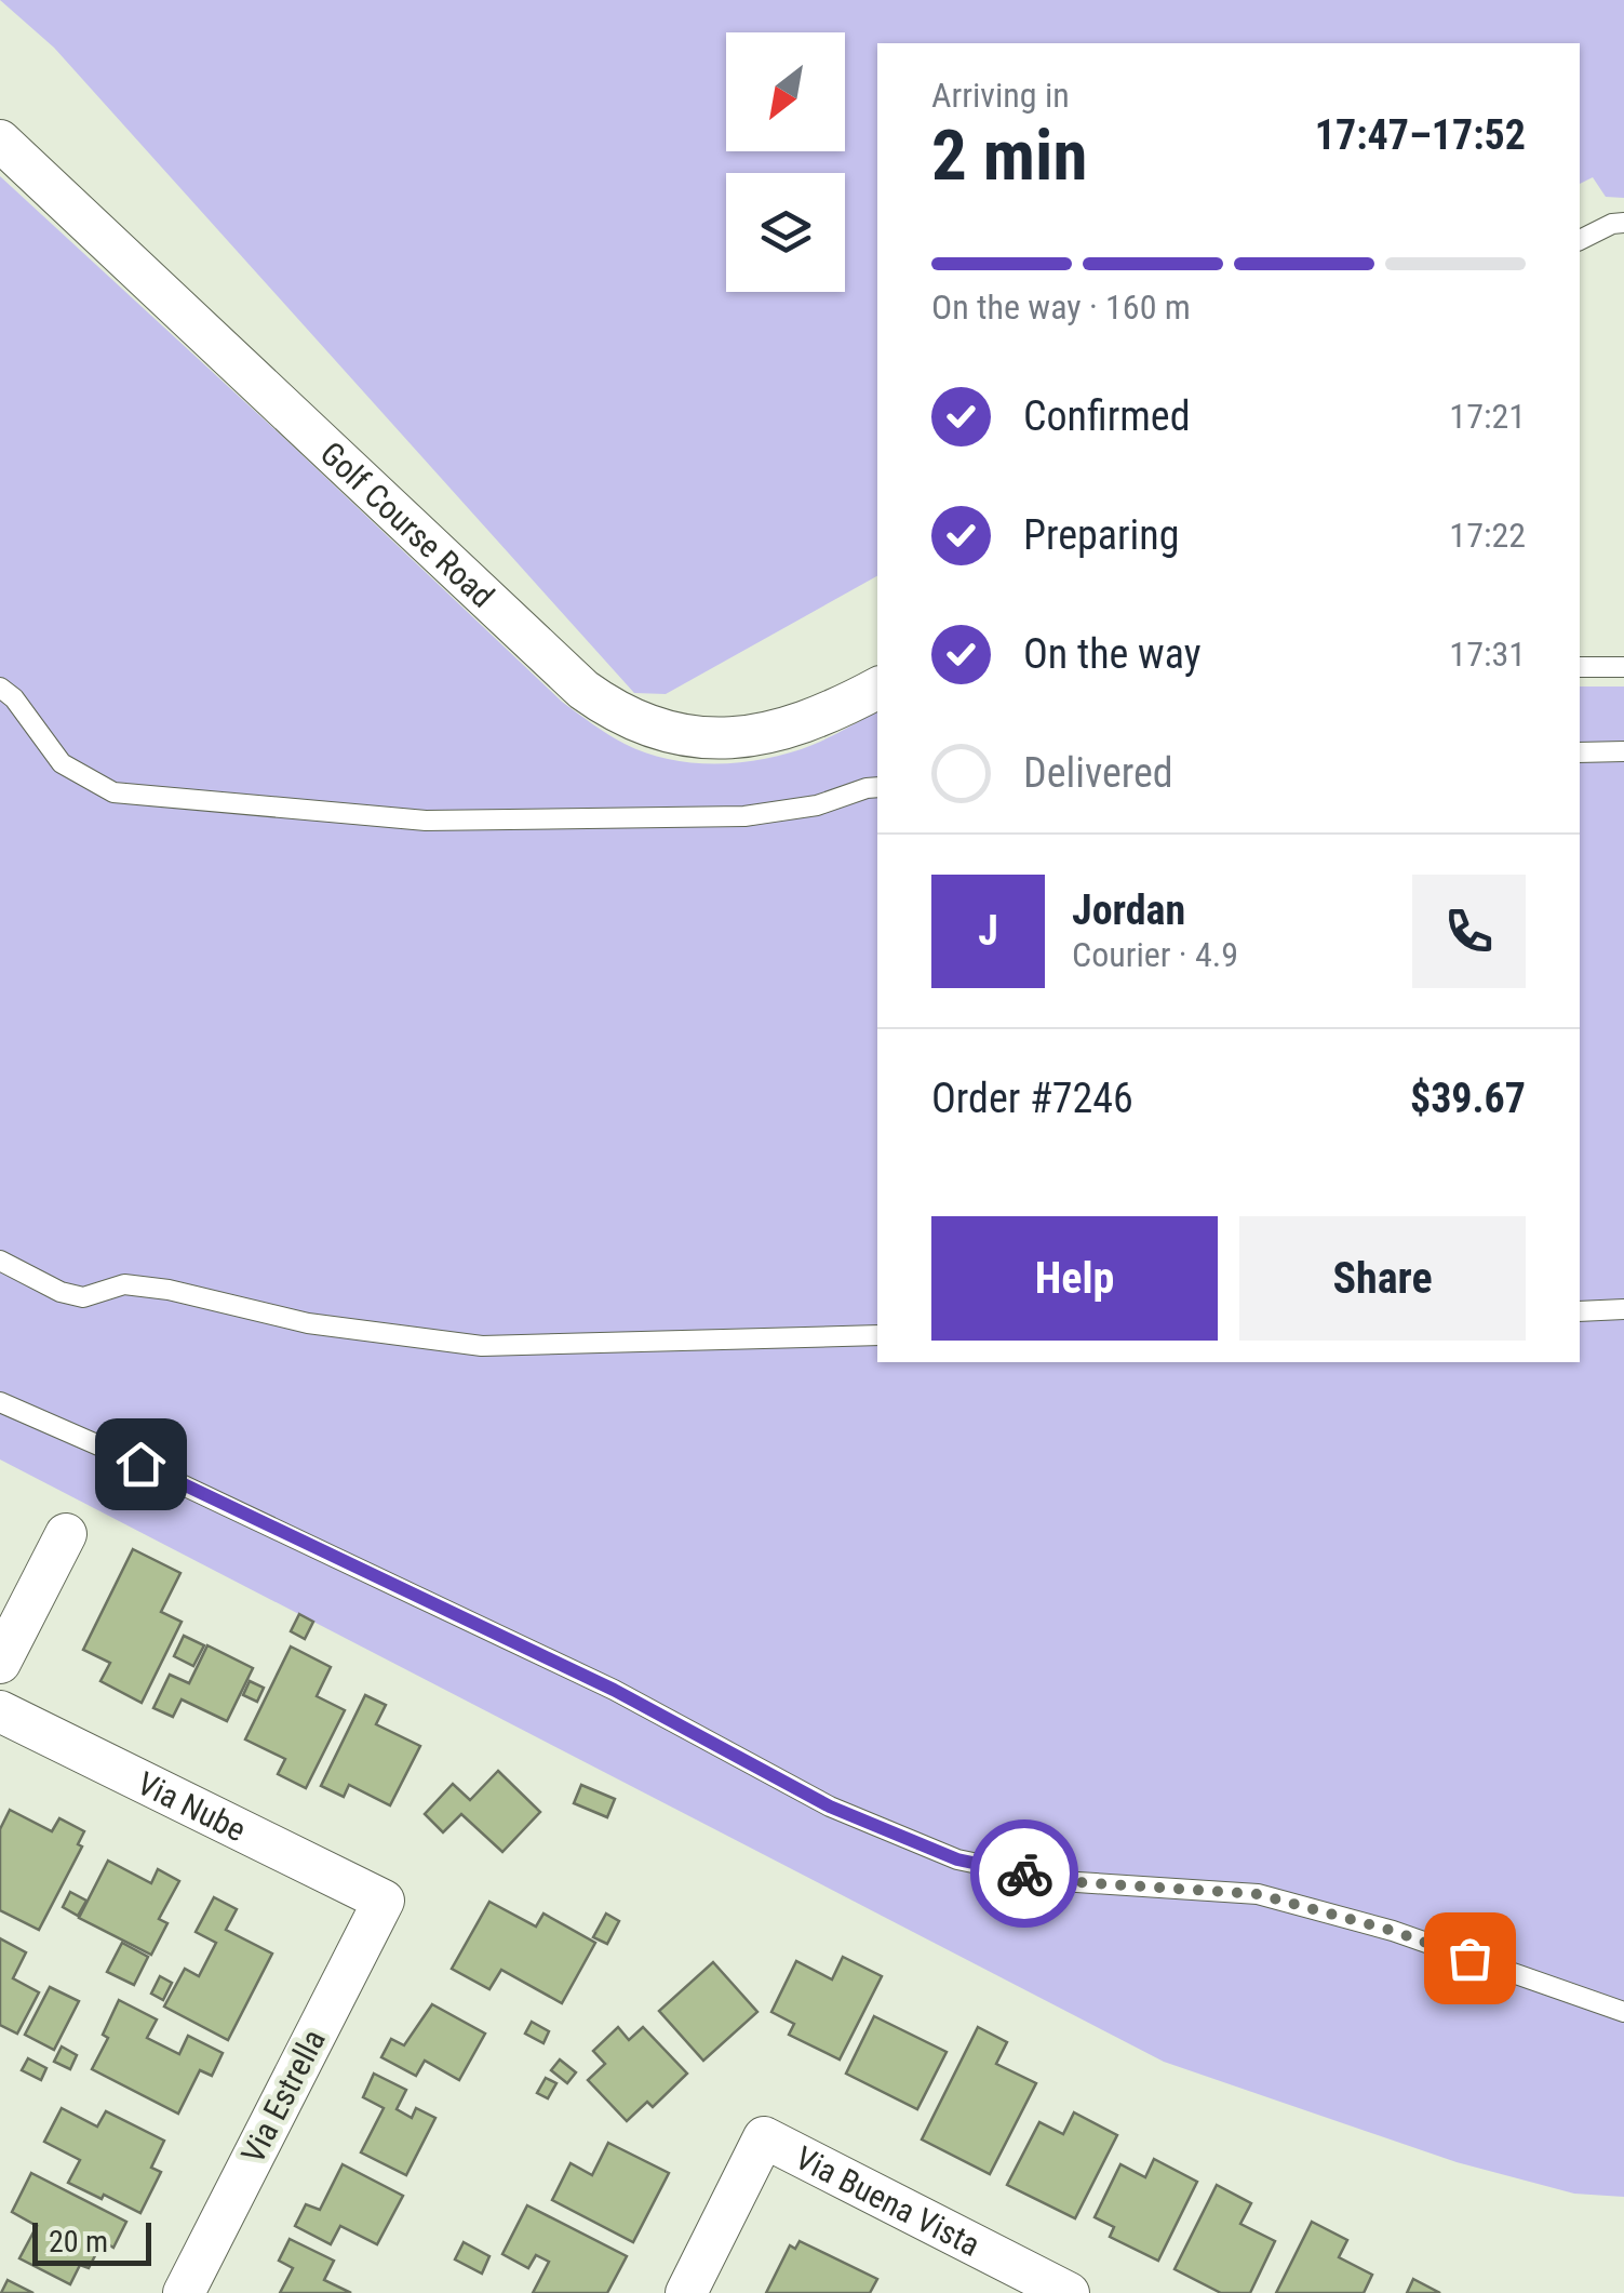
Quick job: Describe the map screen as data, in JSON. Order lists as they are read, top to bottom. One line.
{"streets":{"street":["Golf Course Road","Via Nube","Via Estrella","Via Buena Vista"]},"crossings":[["Via Nube","Via Estrella"]],"scale_bar":"20 m","north":"bottom left","page":{"heading":["2 min","Arriving in","17:47–17:52"],"panel":["Jordan","Courier · 4.9","Order #7246","$39.67"],"bar":"On the way · 160 m","list":[["Confirmed","17:21"],["Preparing","17:22"],["On the way","17:31"],"Delivered"],"round":"J","buttons":["Help","Share"],"scale":"20 m"}}
